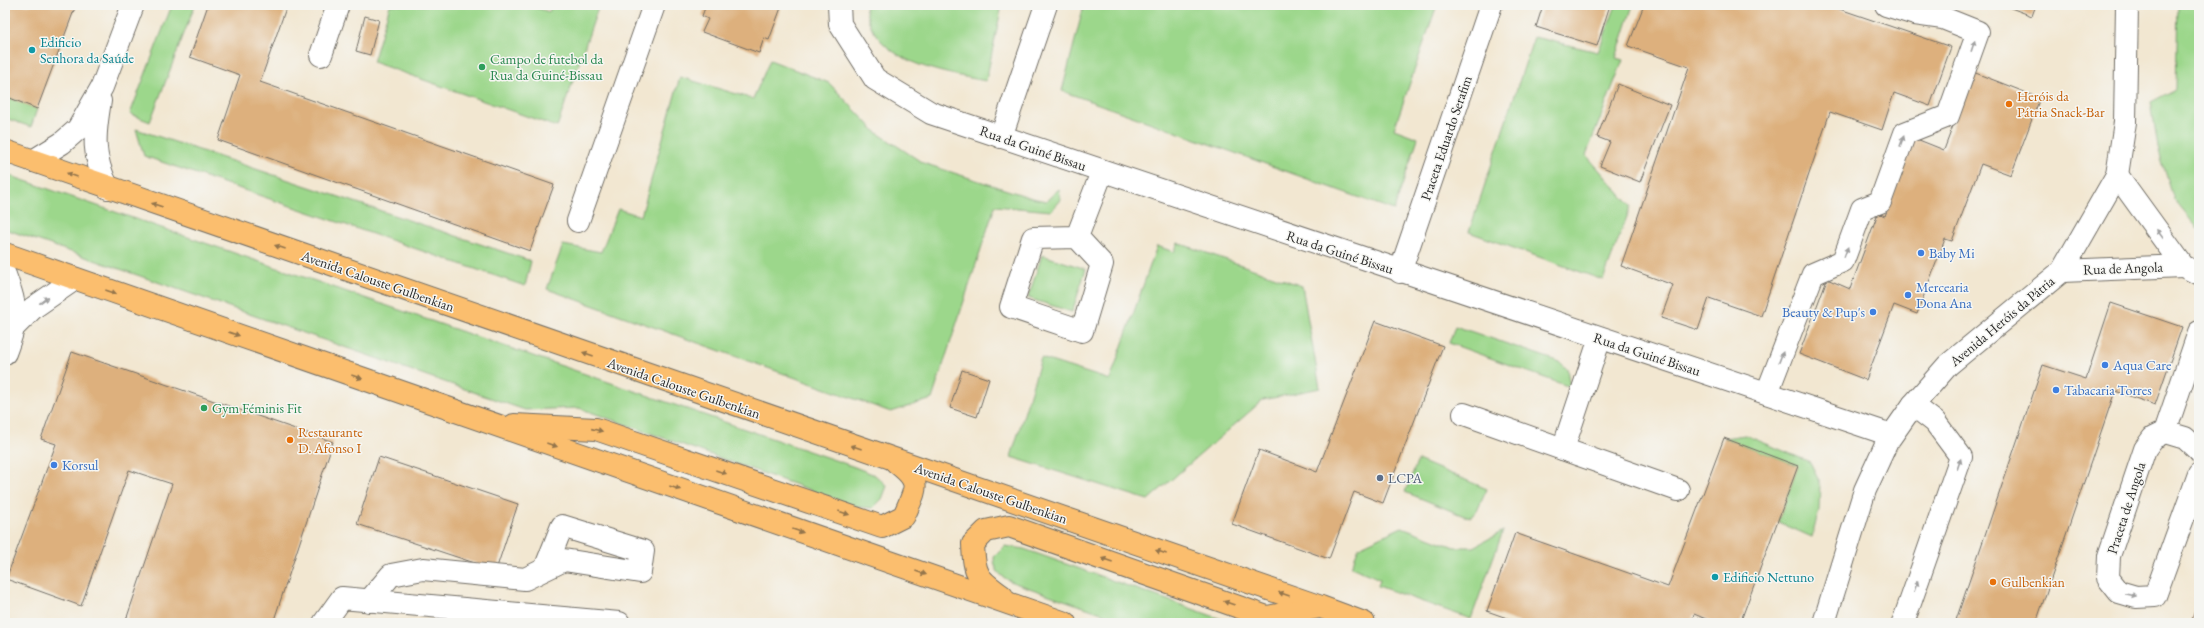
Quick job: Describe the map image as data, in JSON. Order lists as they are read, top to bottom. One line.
{"streets":{"main road":["Avenida Calouste Gulbenkian"],"street":["Praceta Eduardo Serafim","Rua da Guiné Bissau","Rua de Angola","Avenida Heróis da Pátria","Praceta de Angola"]},"crossings":[["Praceta Eduardo Serafim","Rua da Guiné Bissau"],["Rua da Guiné Bissau","Avenida Heróis da Pátria"],["Rua de Angola","Avenida Heróis da Pátria"]],"one_way":["Rua de Angola"],"places":["Edificio Senhora da Saúde","Campo de futebol da Rua da Guiné-Bissau","Heróis da Pátria Snack-Bar","Baby Mi","Mercearia Dona Ana","Beauty & Pup's","Aqua Care","Tabacaria Torres","Gym Féminis Fit","Restaurante D. Afonso I","Korsul","LCPA","Edificio Nettuno","Gulbenkian"]}
